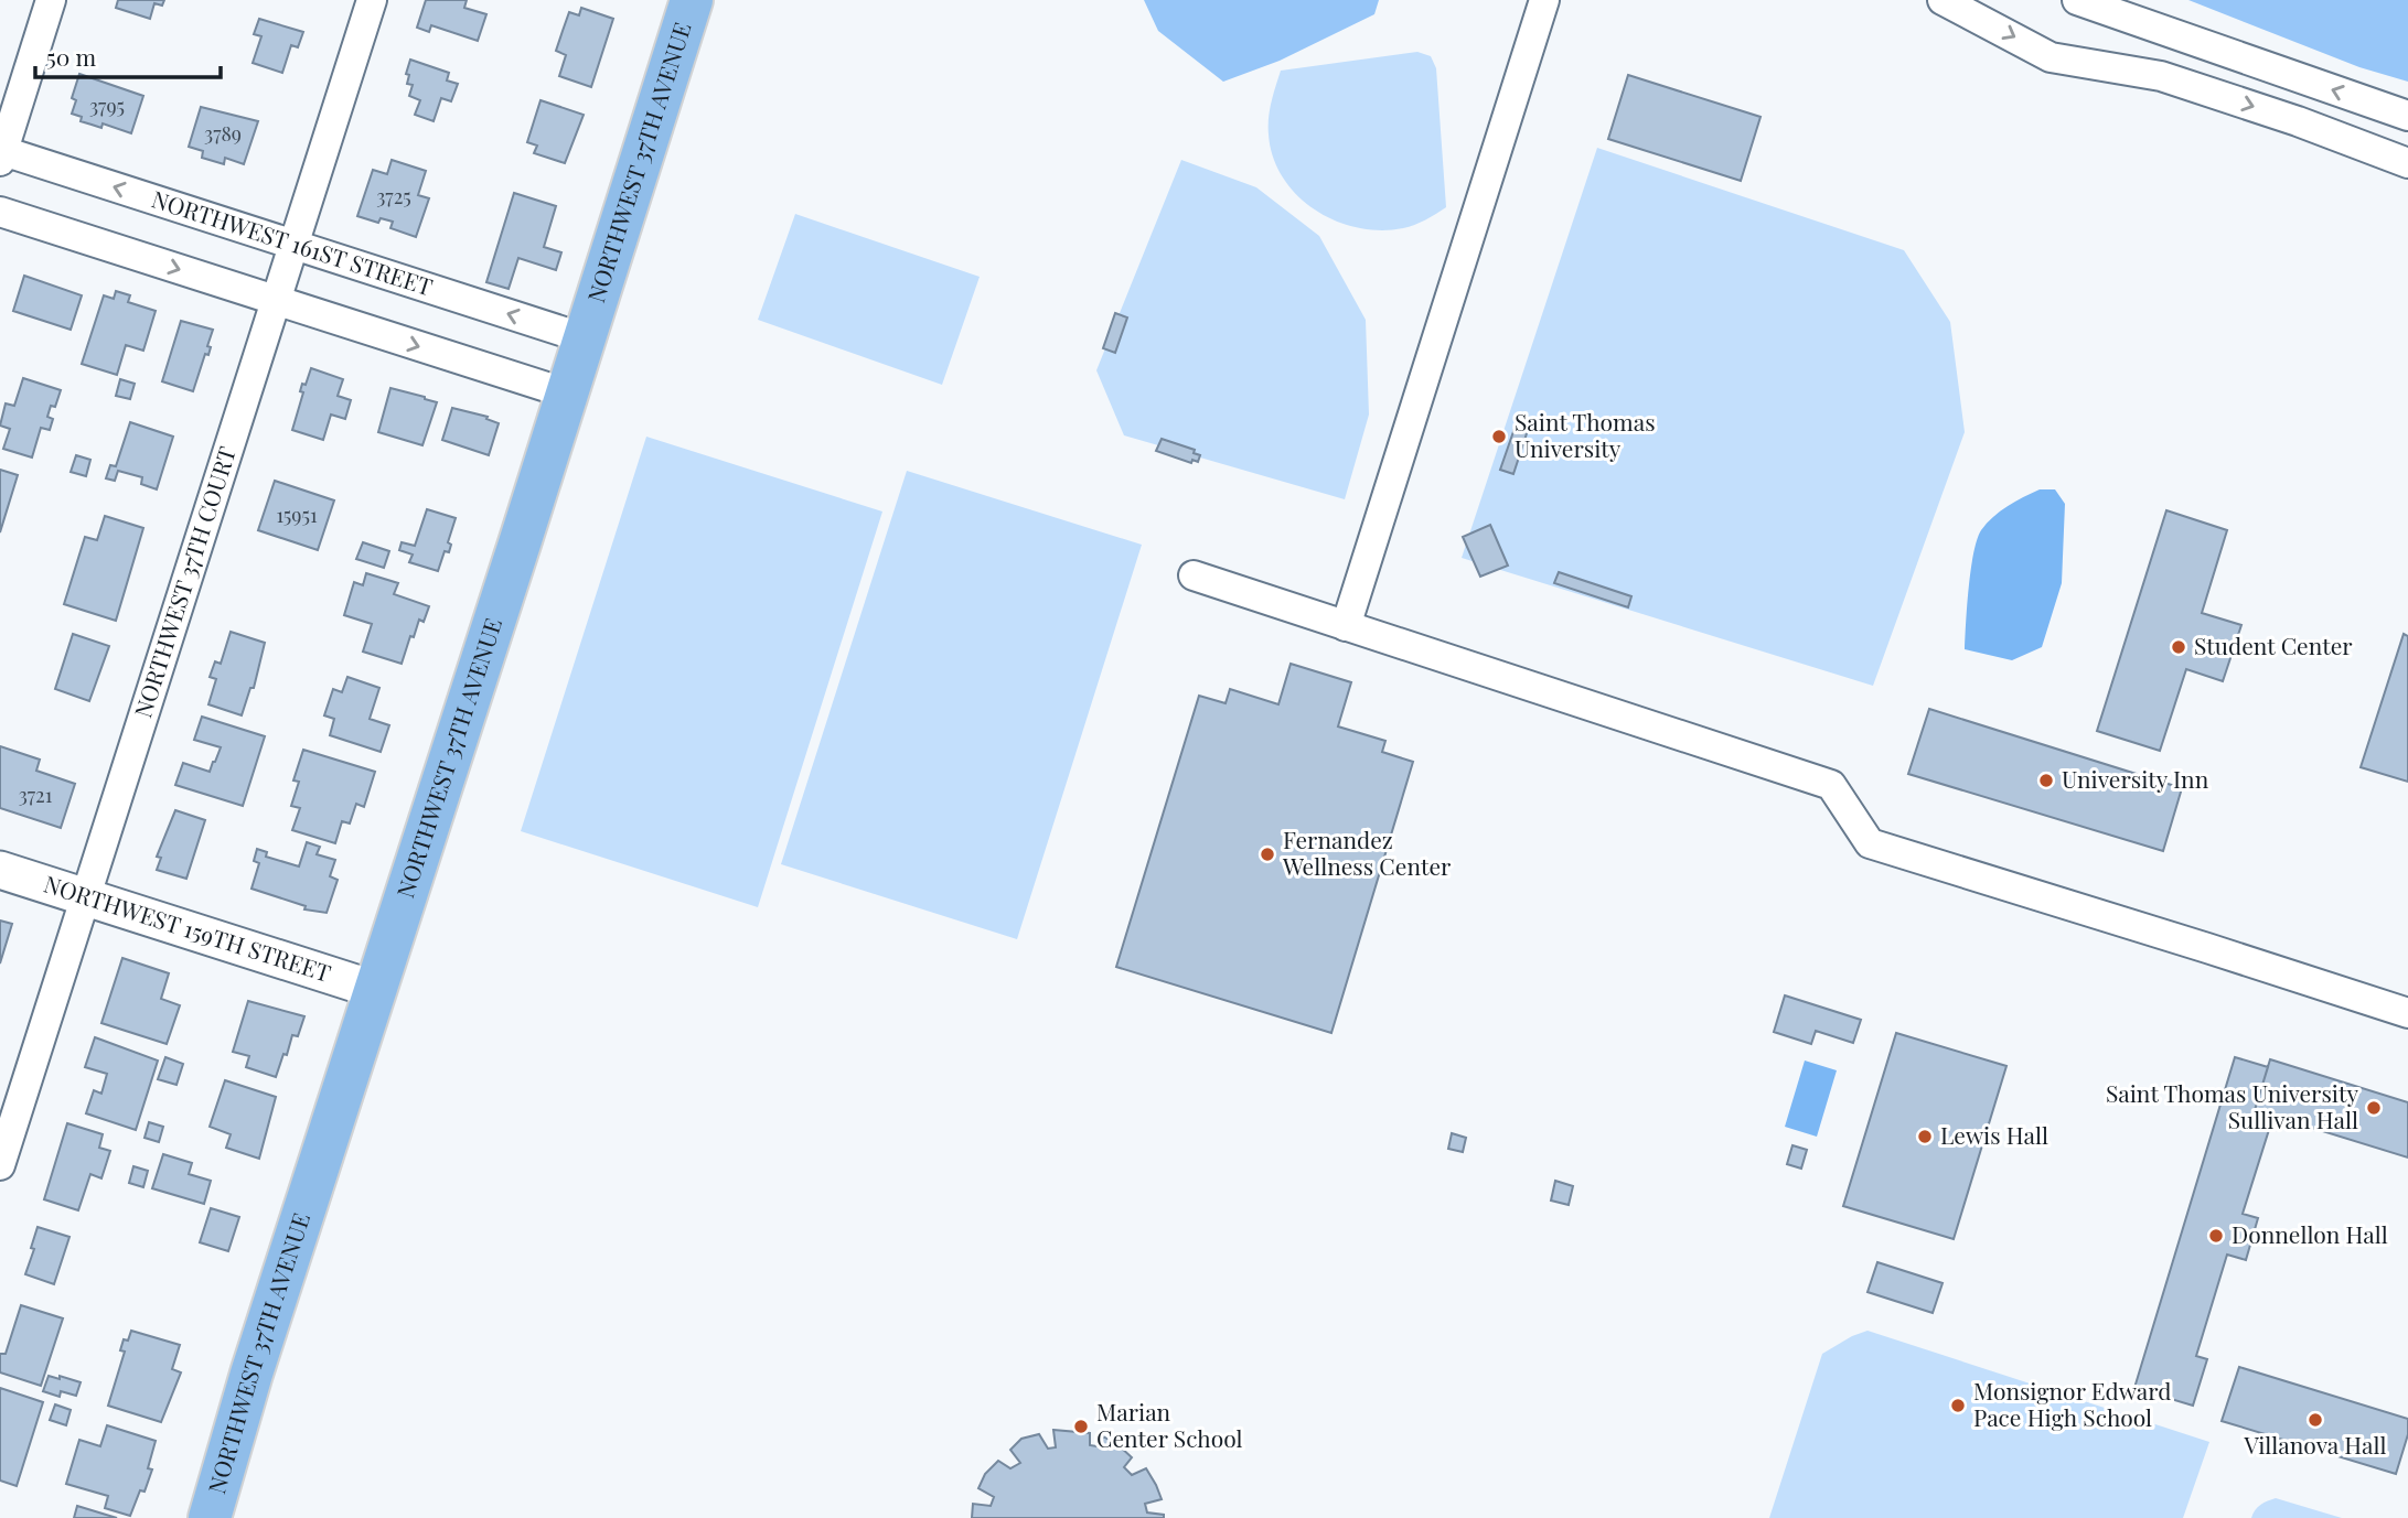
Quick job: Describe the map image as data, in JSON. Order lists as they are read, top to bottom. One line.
{"streets":{"main road":["NORTHWEST 37TH AVENUE"],"street":["NORTHWEST 161ST STREET","NORTHWEST 37TH COURT","NORTHWEST 159TH STREET"]},"crossings":[["NORTHWEST 37TH AVENUE","NORTHWEST 161ST STREET"],["NORTHWEST 37TH AVENUE","NORTHWEST 159TH STREET"],["NORTHWEST 161ST STREET","NORTHWEST 37TH COURT"],["NORTHWEST 37TH COURT","NORTHWEST 159TH STREET"]],"places":["Saint Thomas University","Student Center","University Inn","Fernandez Wellness Center","Saint Thomas University Sullivan Hall","Lewis Hall","Donnellon Hall","Monsignor Edward Pace High School","Villanova Hall","Marian Center School"],"house_numbers":["3795","3789","3725","15951","3721"],"scale_bar":"50 m"}
